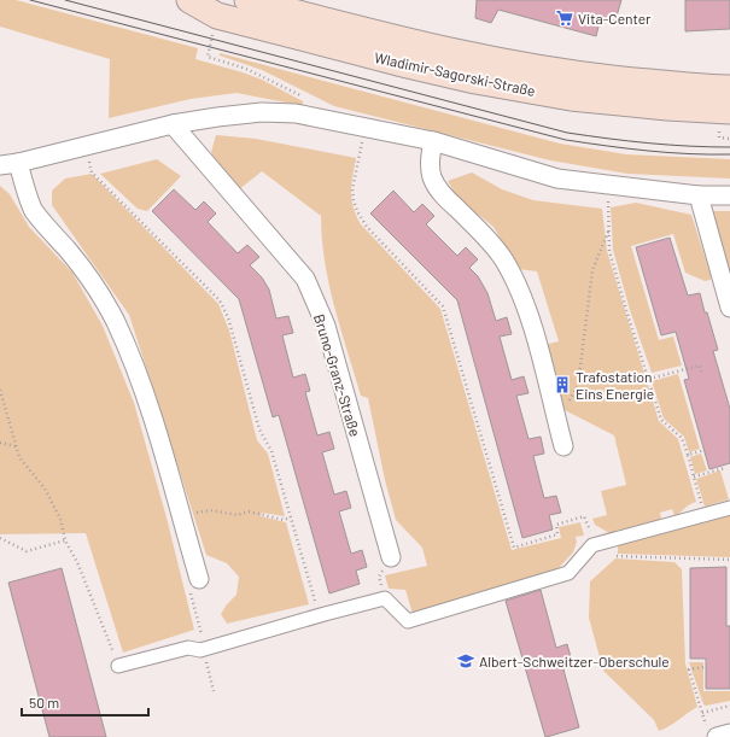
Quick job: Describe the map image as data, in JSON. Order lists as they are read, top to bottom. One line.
{"streets":{"main road":["Wladimir-Sagorski-Straße"],"street":["Bruno-Granz-Straße"]},"places":{"supermarket":["Vita-Center"],"building":["Trafostation Eins Energie"],"school or university":["Albert-Schweitzer-Oberschule"]},"scale_bar":"50 m"}
